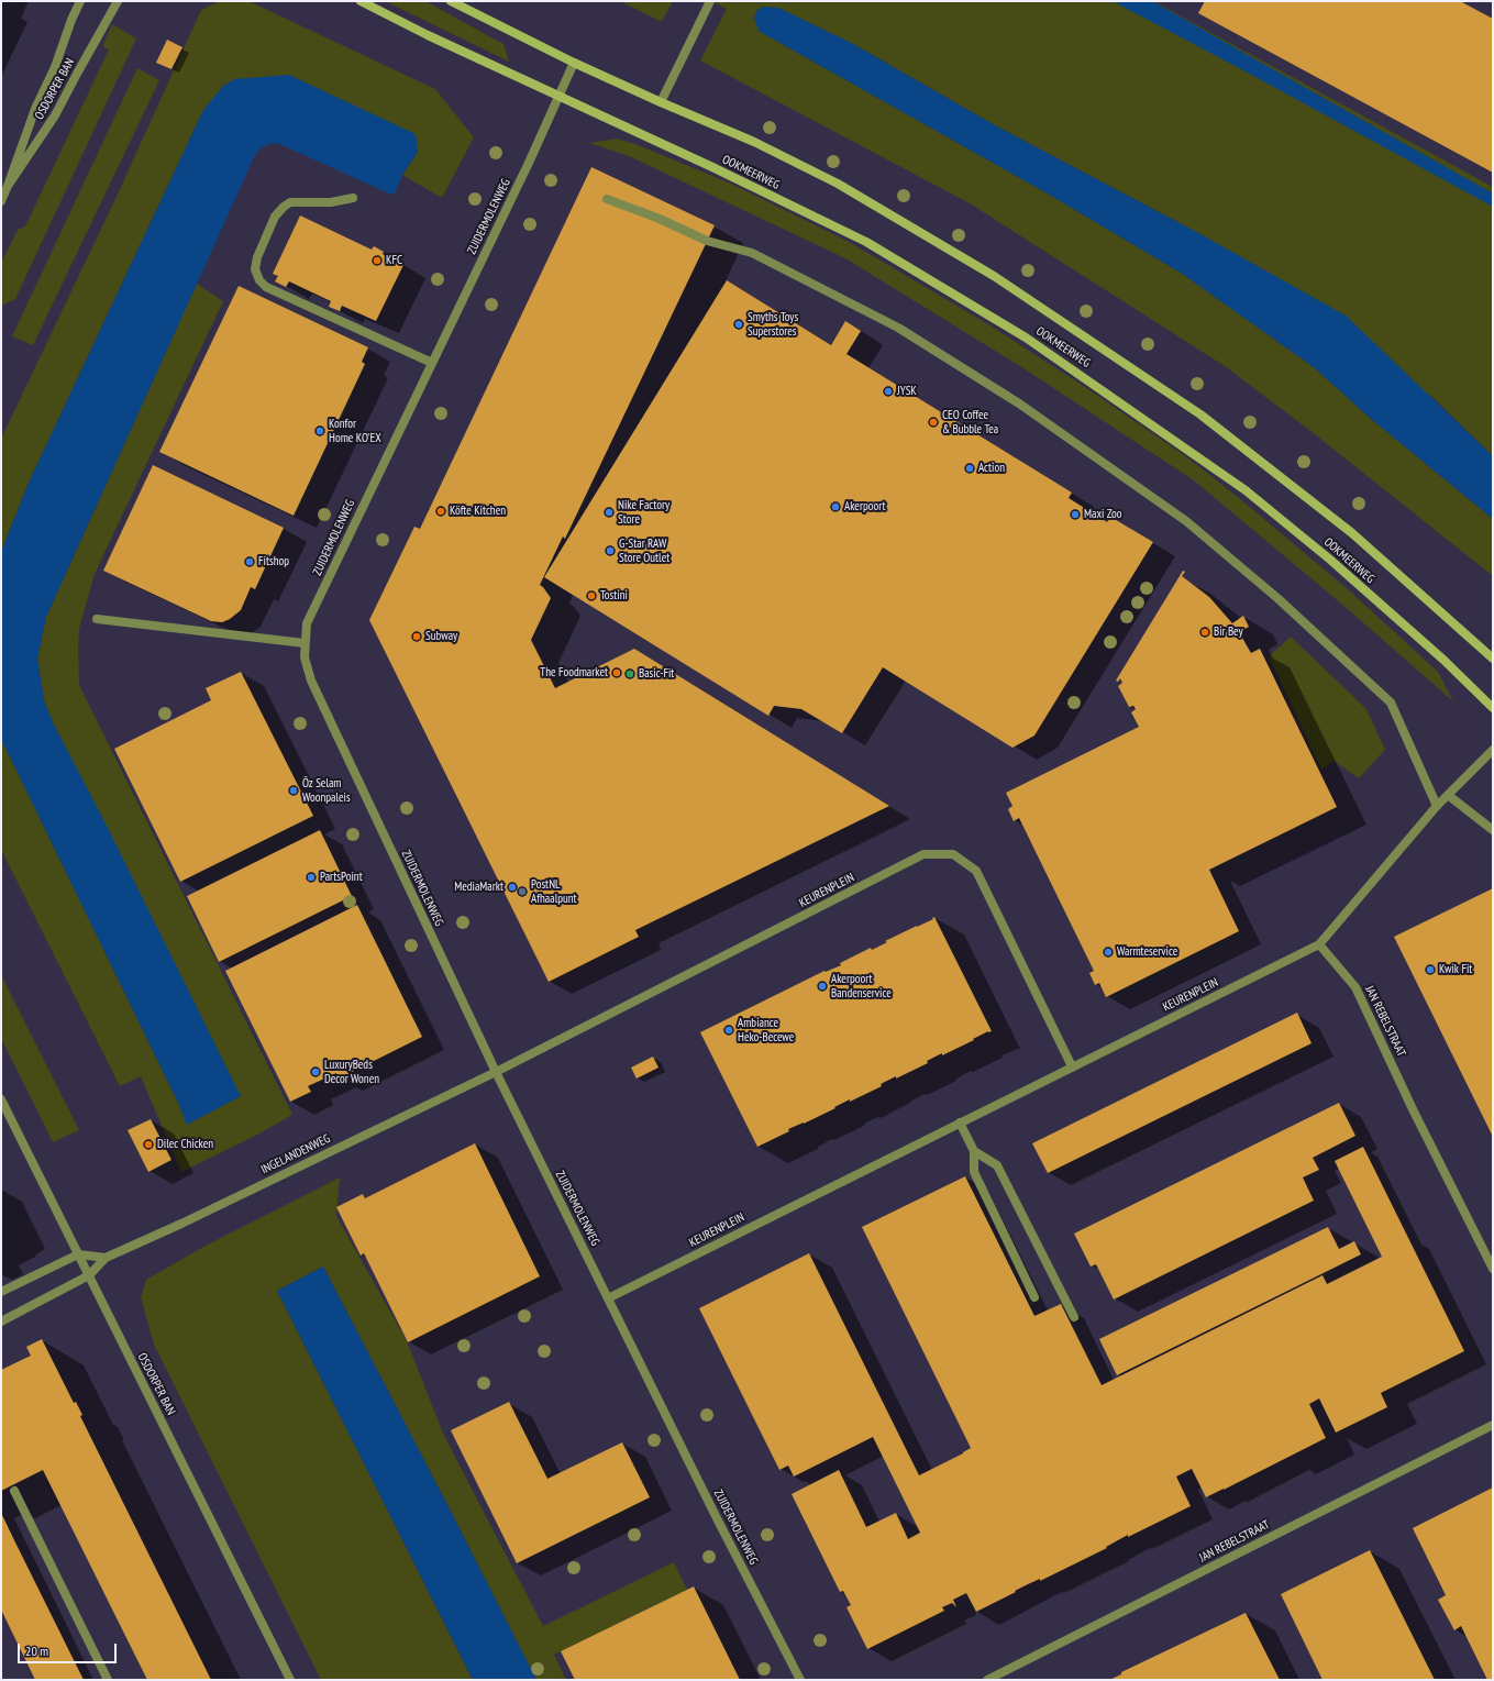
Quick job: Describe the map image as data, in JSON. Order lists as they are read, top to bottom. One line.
{"streets":{"main road":["OOKMEERWEG"],"street":["OSDORPER BAN","ZUIDERMOLENWEG","KEURENPLEIN","JAN REBELSTRAAT","INGELANDENWEG"]},"crossings":[["OSDORPER BAN","INGELANDENWEG"],["OOKMEERWEG","ZUIDERMOLENWEG"],["ZUIDERMOLENWEG","KEURENPLEIN"],["ZUIDERMOLENWEG","INGELANDENWEG"],["KEURENPLEIN","JAN REBELSTRAAT"],["KEURENPLEIN","INGELANDENWEG"]],"places":["KFC","Smyths Toys Superstores","JYSK","CEO Coffee & Bubble Tea","Konfor Home KO'EX","Action","Akerpoort","Köfte Kitchen","Nike Factory Store","Maxi Zoo","G-Star RAW Store Outlet","Fitshop","Tostini","Bir Bey","Subway","The Foodmarket","Basic-Fit","Öz Selam Woonpaleis","PartsPoint","MediaMarkt","PostNL Afhaalpunt","Warmteservice","Kwik Fit","Akerpoort Bandenservice","Ambiance Heko-Becewe","LuxuryBeds Decor Wonen","Dilec Chicken"],"scale_bar":"20 m"}
